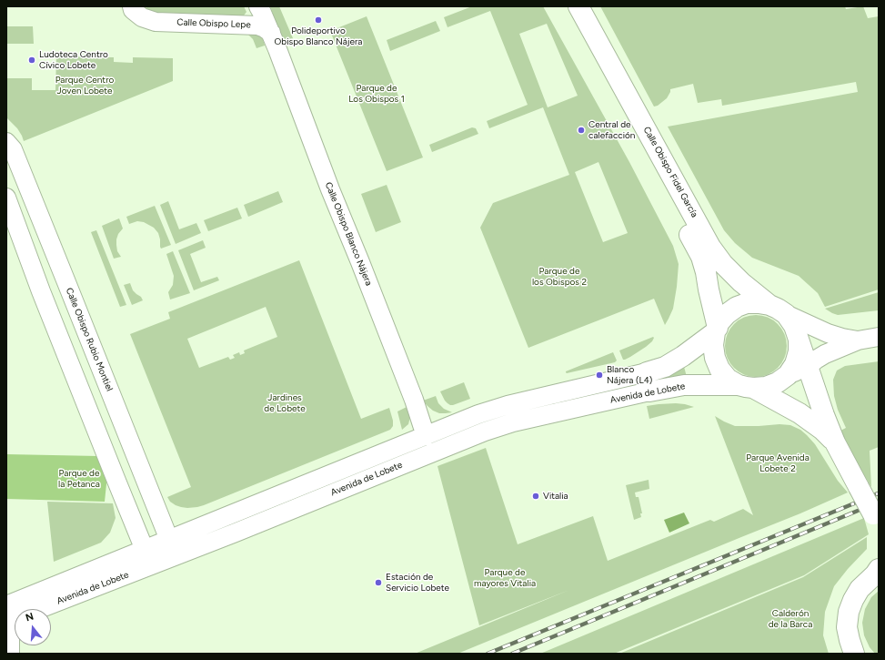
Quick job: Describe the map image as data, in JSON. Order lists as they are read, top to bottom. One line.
{"streets":{"main road":["Calle Obispo Fidel García","Avenida de Lobete"],"street":["Calle Obispo Lepe","Calle Obispo Blanco Nájera","Calle Obispo Rubio Montiel"]},"crossings":[["Calle Obispo Lepe","Calle Obispo Blanco Nájera"],["Calle Obispo Fidel García","Avenida de Lobete"],["Calle Obispo Blanco Nájera","Avenida de Lobete"],["Calle Obispo Rubio Montiel","Avenida de Lobete"]],"parks":["Parque Centro Joven Lobete","Parque de Los Obispos 1","Parque de los Obispos 2","Jardines de Lobete","Parque Avenida Lobete 2","Parque de la Petanca","Parque de mayores Vitalia","Calderón de la Barca"],"places":["Polideportivo Obispo Blanco Nájera","Ludoteca Centro Cívico Lobete","Central de calefacción","Blanco Nájera (L4)","Vitalia","Estación de Servicio Lobete"],"north":"top"}
